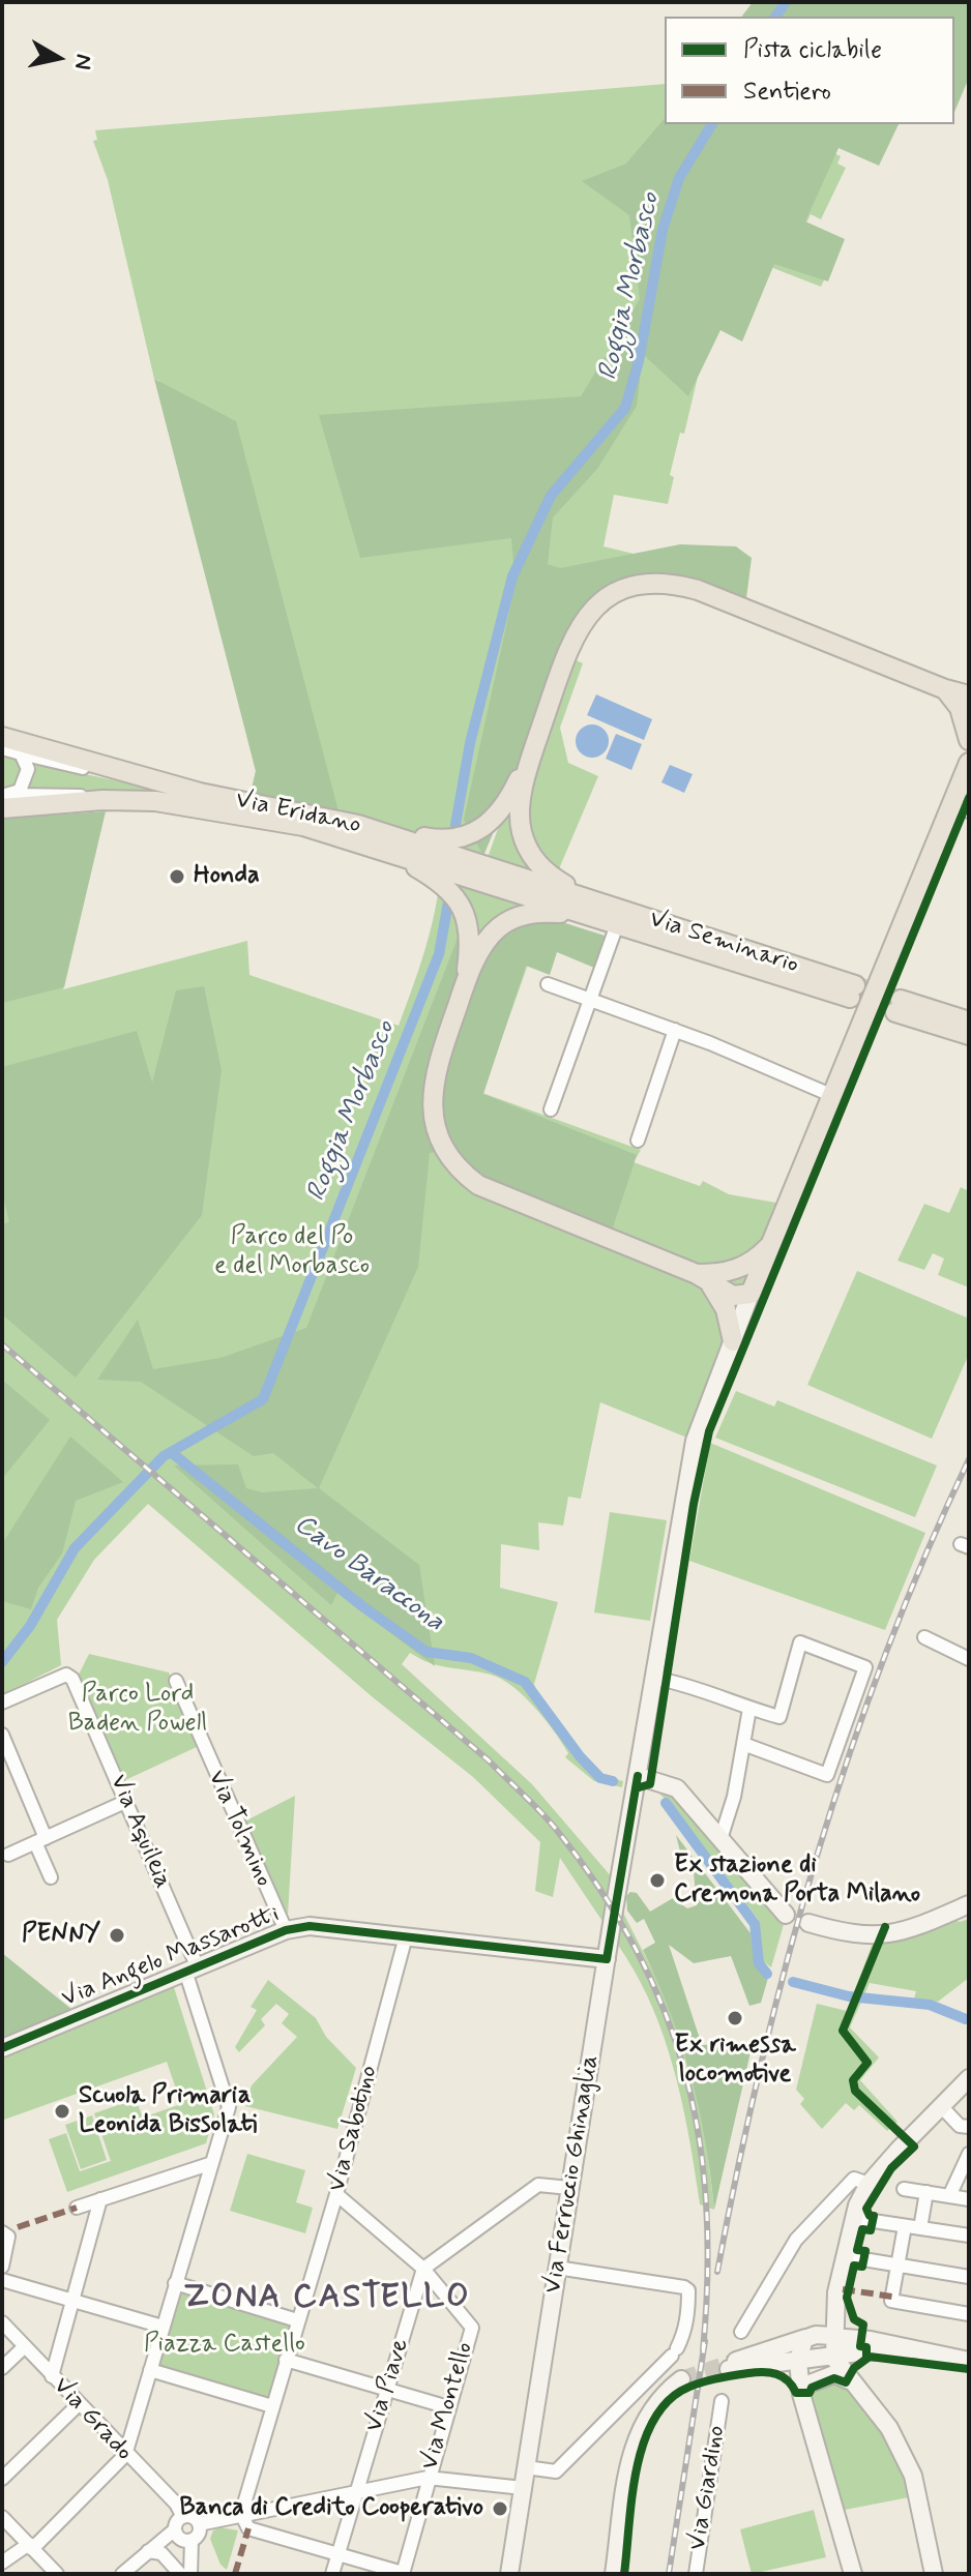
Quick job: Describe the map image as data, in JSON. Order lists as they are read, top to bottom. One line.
{"streets":{"main road":["Via Eridano","Via Seminario","Via Angelo Massarotti","Via Ferruccio Ghinaglia"],"street":["Via Tolmino","Via Aquileia","Via Sabotino","Via Piave","Via Montello","Via Grado","Via Giardino"]},"crossings":[["Via Eridano","Via Seminario"],["Via Tolmino","Via Angelo Massarotti"],["Via Aquileia","Via Angelo Massarotti"],["Via Angelo Massarotti","Via Sabotino"],["Via Angelo Massarotti","Via Ferruccio Ghinaglia"],["Via Sabotino","Via Montello"],["Via Piave","Via Montello"]],"districts":["ZONA CASTELLO"],"water":["Roggia Morbasco","Cavo Baraccona"],"parks":["Parco del Po e del Morbasco","Parco Lord Baden Powell","Piazza Castello"],"places":["Honda","Ex stazione di Cremona Porta Milano","PENNY","Ex rimessa locomotive","Scuola Primaria Leonida Bissolati","Banca di Credito Cooperativo"],"legend":["Pista ciclabile","Sentiero"],"north":"right"}
